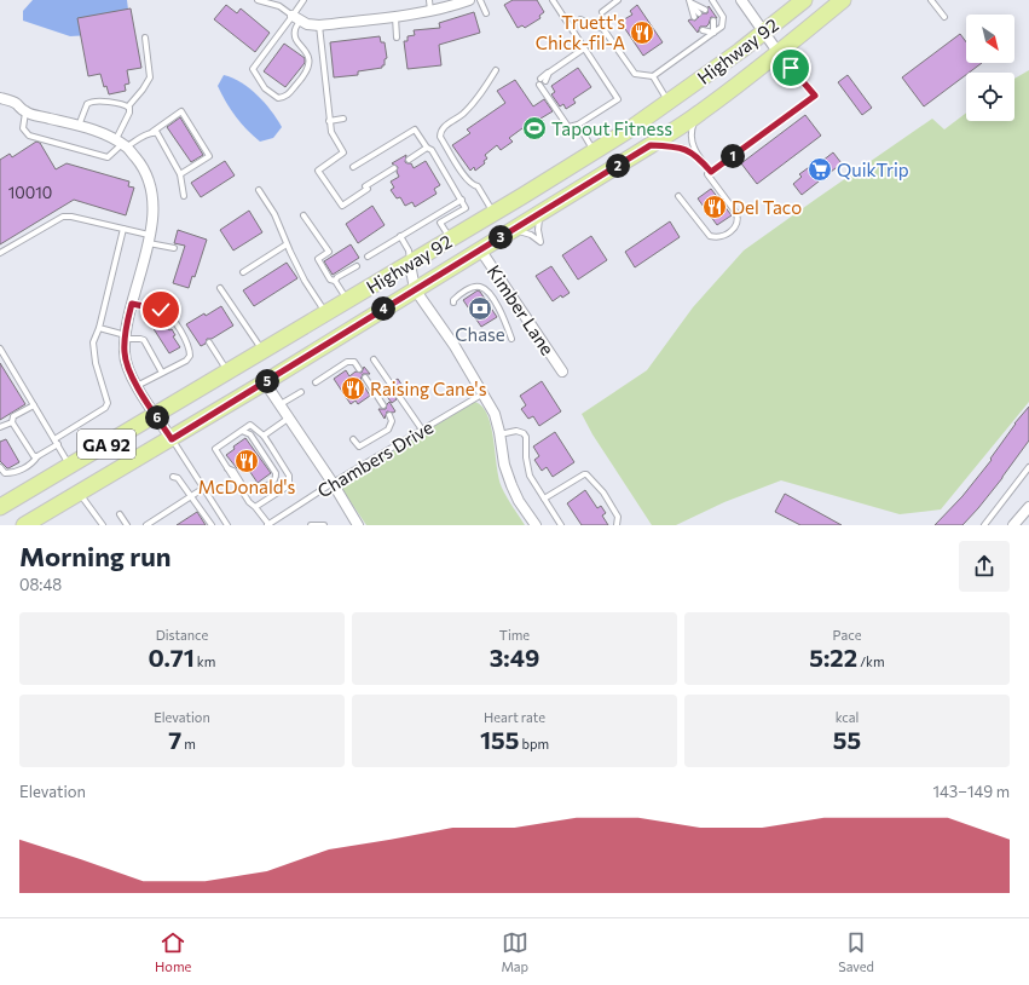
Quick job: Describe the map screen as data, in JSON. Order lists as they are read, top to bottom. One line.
{"streets":{"main road":["Highway 92","GA 92"],"street":["Kimber Lane"],"lane":["Chambers Drive"]},"crossings":[["Highway 92","Kimber Lane"]],"places":{"restaurant":["Truett's Chick-fil-A","Del Taco","Raising Cane's","McDonald's"],"sports":["Tapout Fitness"],"supermarket":["QuikTrip"],"bank":["Chase"]},"house_numbers":["10010"],"north":"bottom right","page":{"pins":["1","2","3","4","5","6"],"heading":["Morning run","08:48"],"stats":[["Distance","0.71 km"],["Time","3:49"],["Pace","5:22 /km"],["Elevation","7 m"],["Heart rate","155 bpm"],["kcal","55"]],"chart":["Elevation","143–149 m"],"tabs":["Home","Map","Saved"]}}
